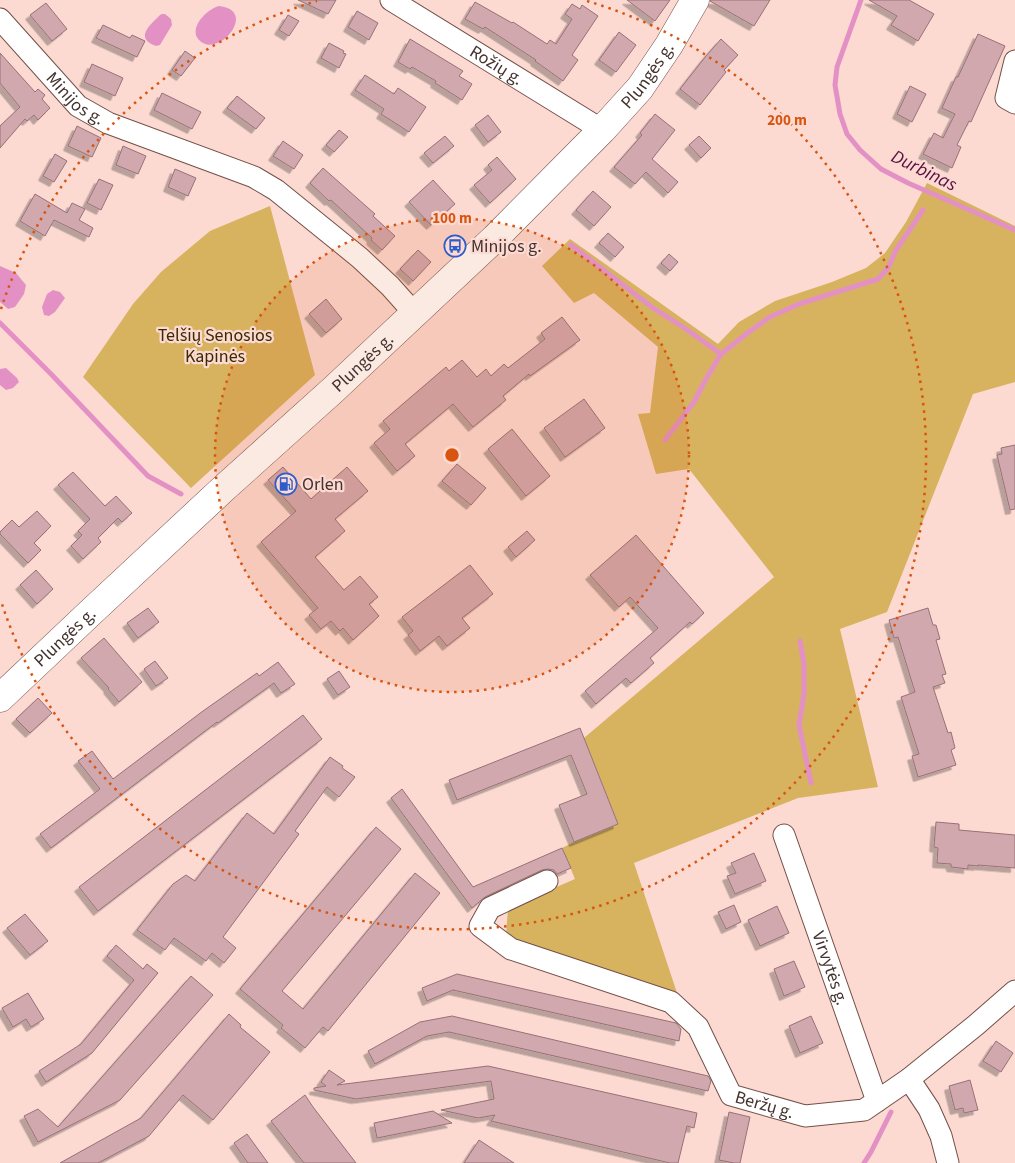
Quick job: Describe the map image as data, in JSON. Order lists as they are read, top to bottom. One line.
{"streets":{"main road":["Plungės g."],"street":["Rožių g.","Minijos g.","Virvytės g.","Beržų g."]},"crossings":[["Rožių g.","Plungės g."],["Plungės g.","Minijos g."],["Virvytės g.","Beržų g."]],"water":["Durbinas"],"parks":["Telšių Senosios Kapinės"],"places":{"bus stop":["Minijos g."],"fuel station":["Orlen"]},"rings":["200 m","100 m"]}
